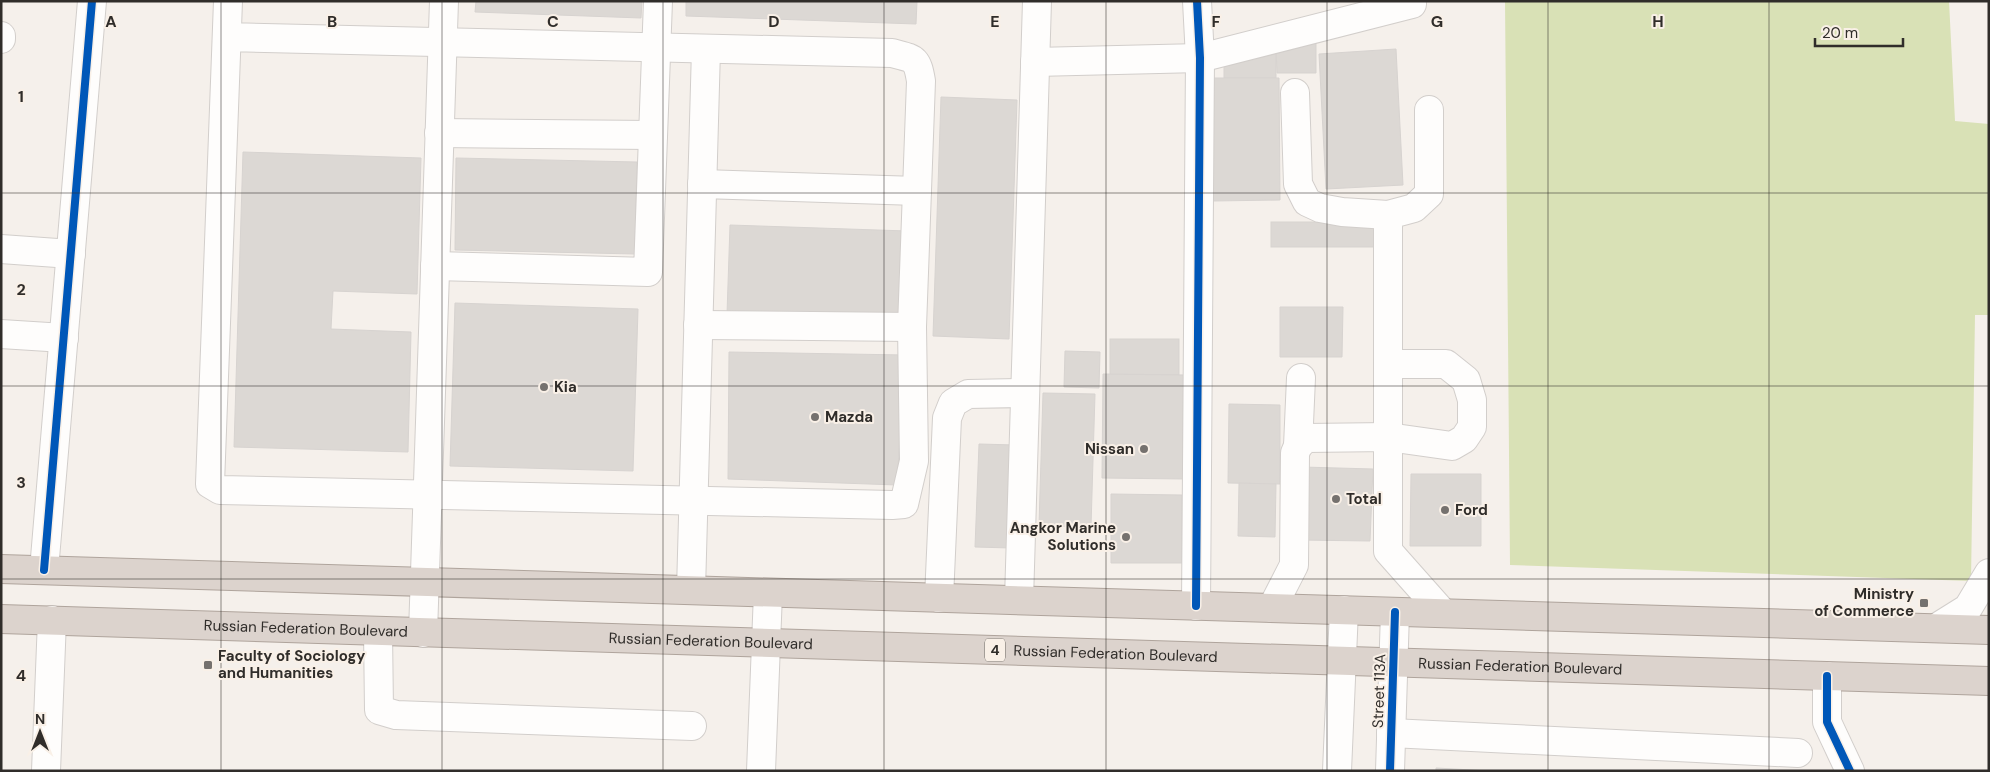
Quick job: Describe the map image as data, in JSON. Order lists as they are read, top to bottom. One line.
{"streets":{"highway":["Russian Federation Boulevard","4"],"street":["Street 113A"]},"crossings":[["Russian Federation Boulevard","Street 113A"]],"places":{"other":["Kia","Mazda","Nissan","Total","Ford","Angkor Marine Solutions"],"transit":["Ministry of Commerce","Faculty of Sociology and Humanities"]},"scale_bar":"20 m","north":"top","grid":{"columns":["A","B","C","D","E","F","G","H"],"rows":["1","2","3","4"]}}
